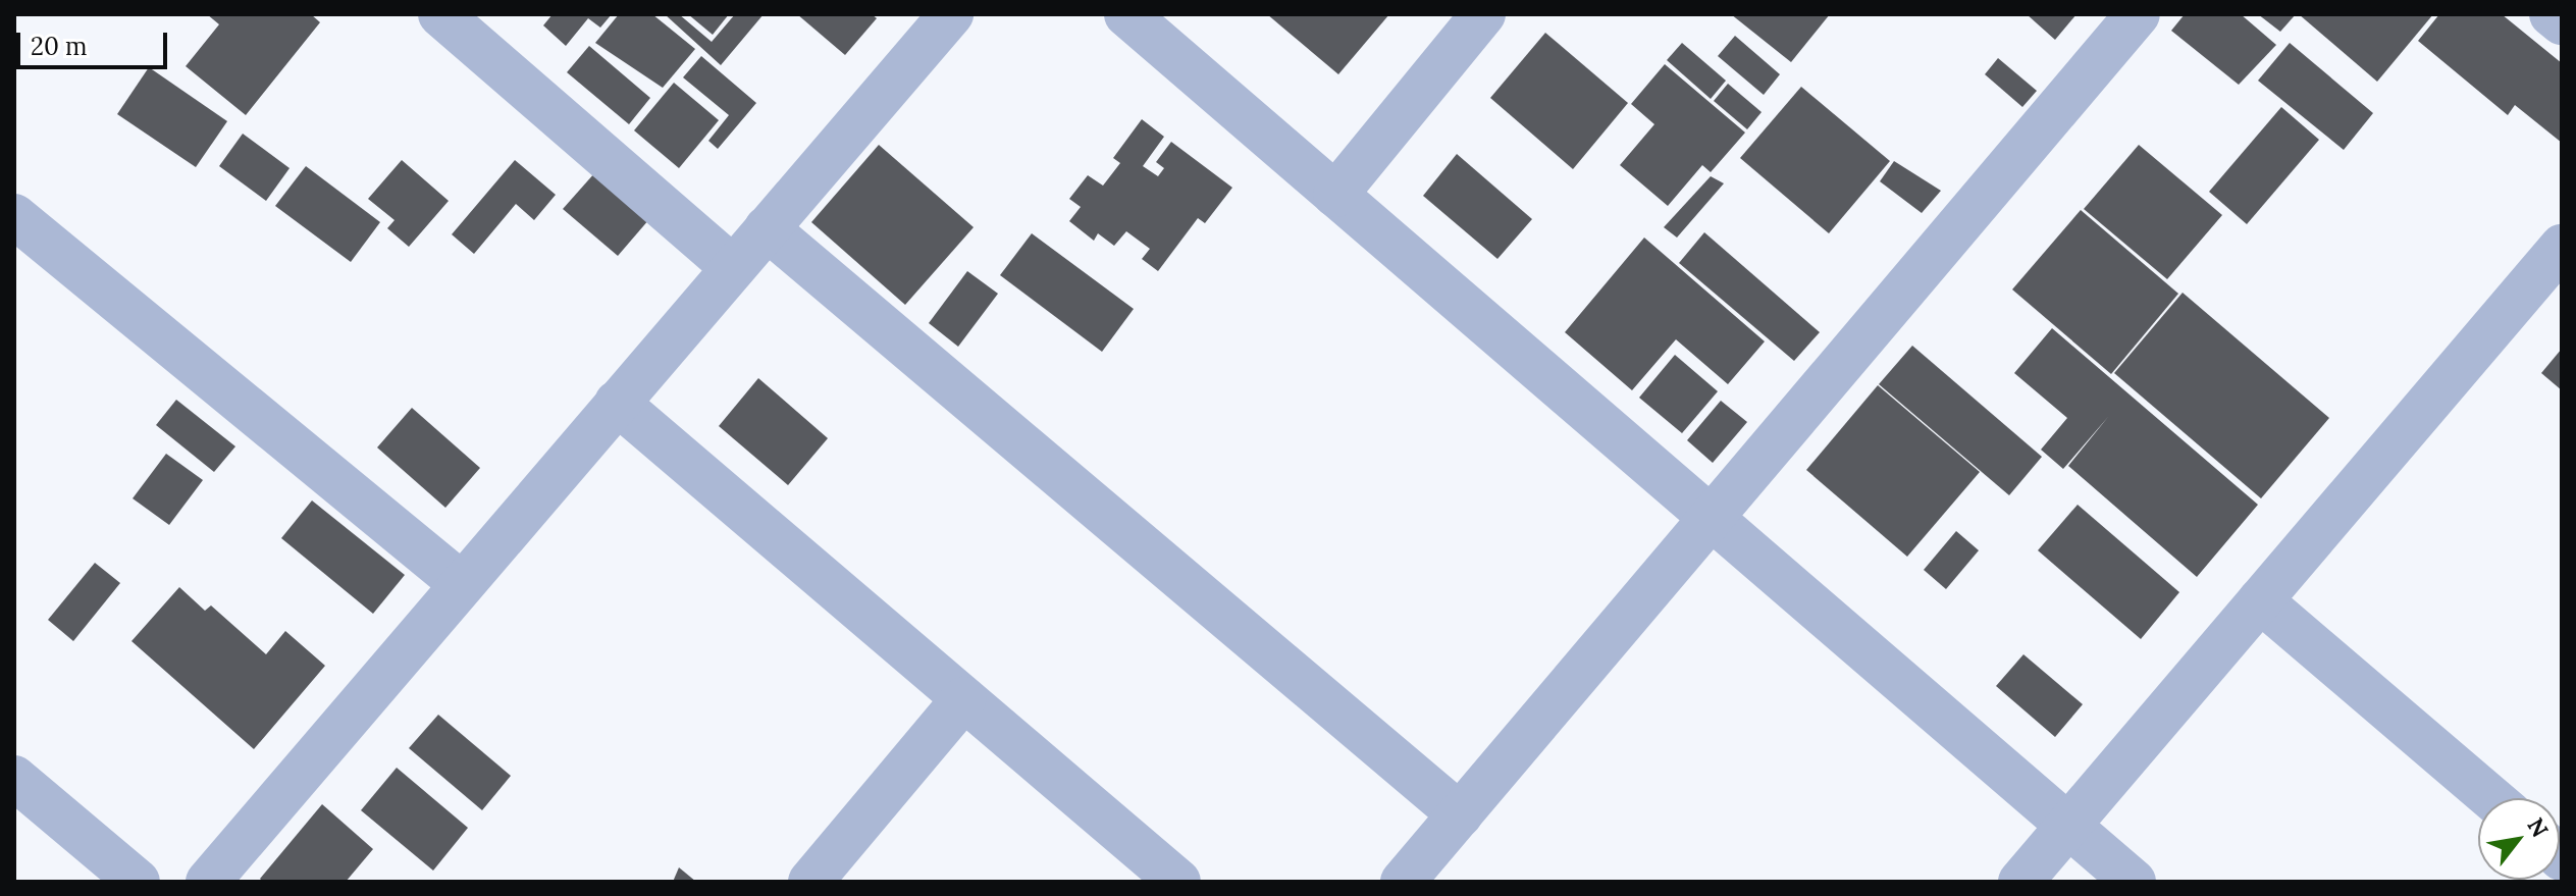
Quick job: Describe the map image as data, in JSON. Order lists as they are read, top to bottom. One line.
{"scale_bar":"20 m","north":"top right"}
